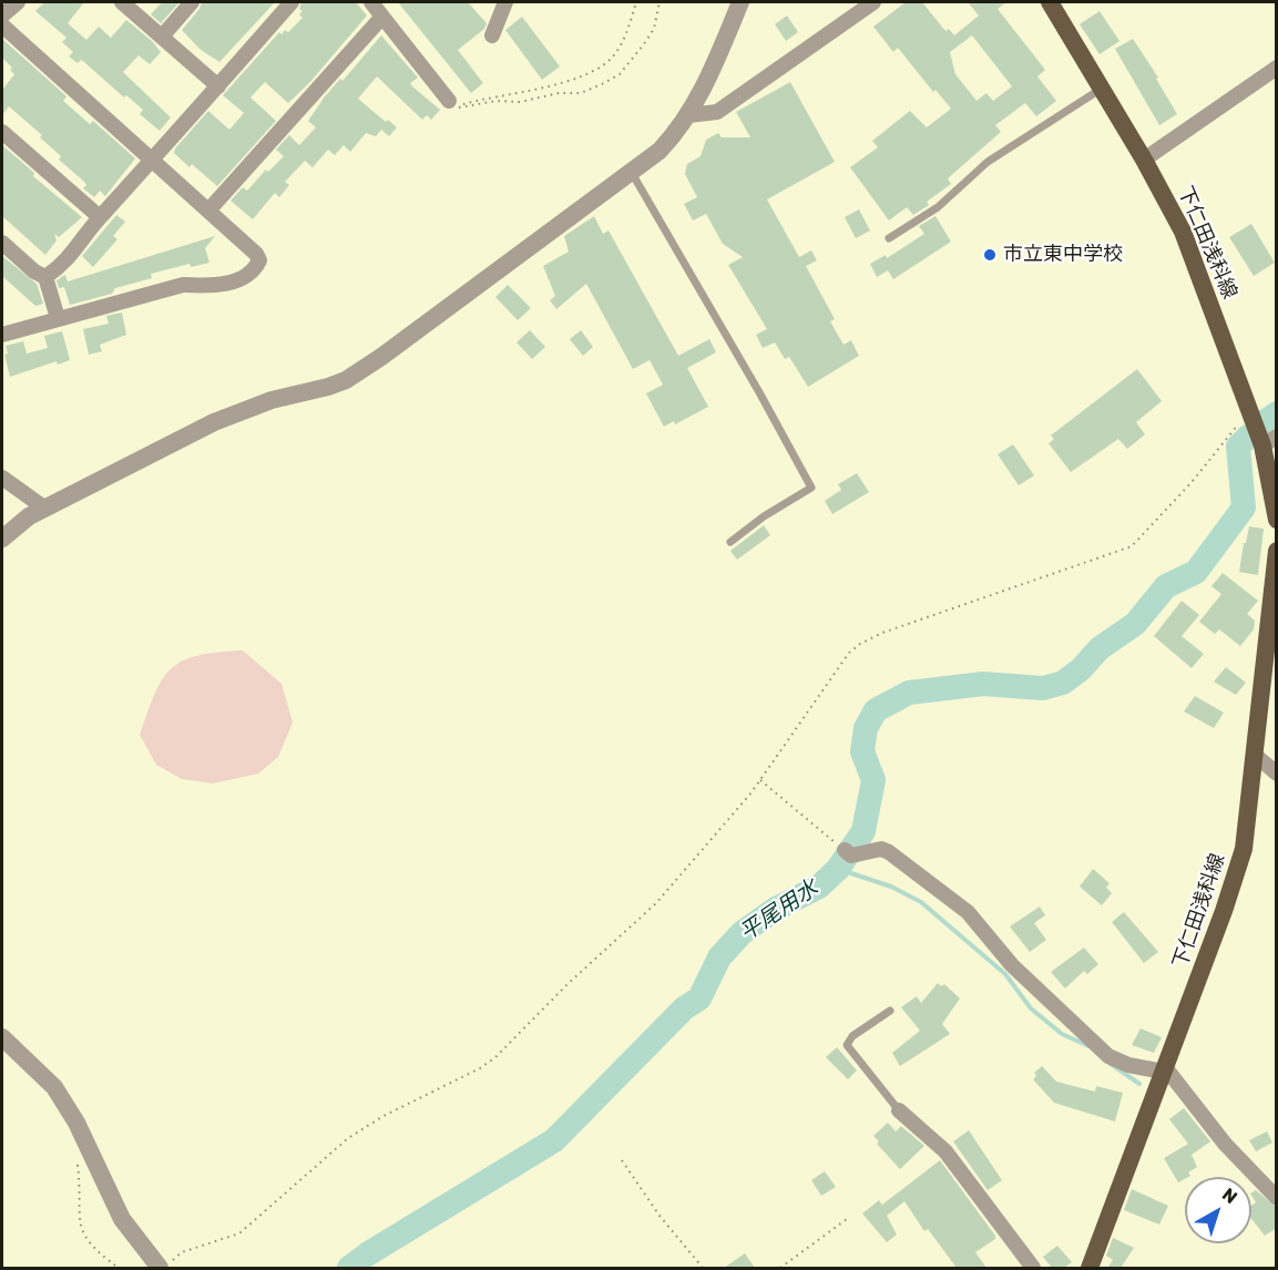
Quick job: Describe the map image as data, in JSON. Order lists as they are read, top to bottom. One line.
{"streets":{"main road":["下仁田浅科線"]},"water":["平尾用水"],"places":["市立東中学校"],"north":"top right"}
